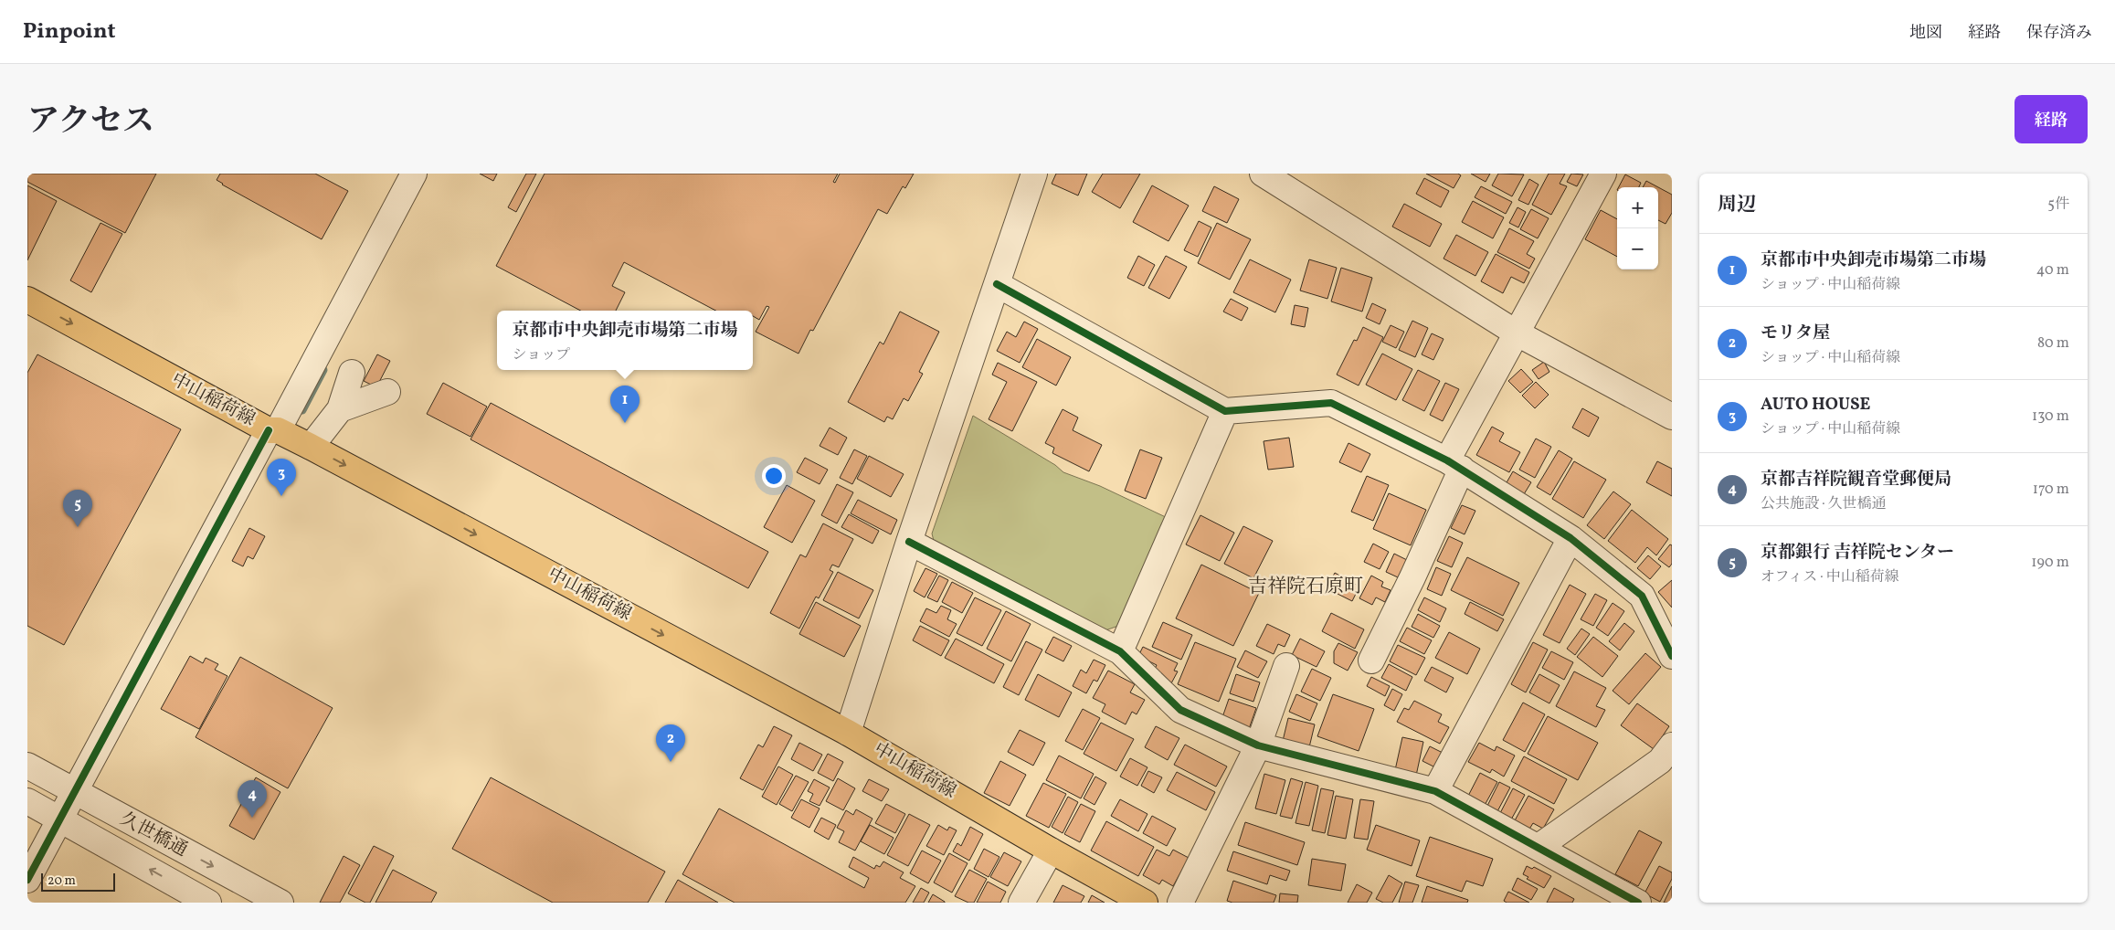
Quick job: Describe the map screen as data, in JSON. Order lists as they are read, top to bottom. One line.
{"streets":{"main road":["中山稲荷線"],"street":["久世橋通"]},"one_way":["中山稲荷線"],"districts":["吉祥院石原町"],"scale_bar":"20 m","page":{"header":"Pinpoint","nav":["地図","経路","保存済み"],"title":"アクセス","buttons":"経路","heading":["周辺","5件"],"map_buttons":["+","−"],"list":[{"mark":"1","name":"京都市中央卸売市場第二市場","note":"ショップ · 中山稲荷線","value":"40 m"},{"mark":"2","name":"モリタ屋","note":"ショップ · 中山稲荷線","value":"80 m"},{"mark":"3","name":"AUTO HOUSE","note":"ショップ · 中山稲荷線","value":"130 m"},{"mark":"4","name":"京都吉祥院観音堂郵便局","note":"公共施設 · 久世橋通","value":"170 m"},{"mark":"5","name":"京都銀行 吉祥院センター","note":"オフィス · 中山稲荷線","value":"190 m"}],"popup":["京都市中央卸売市場第二市場","ショップ"],"pins":["1","3","5","2","4"],"scale":"20 m"}}
